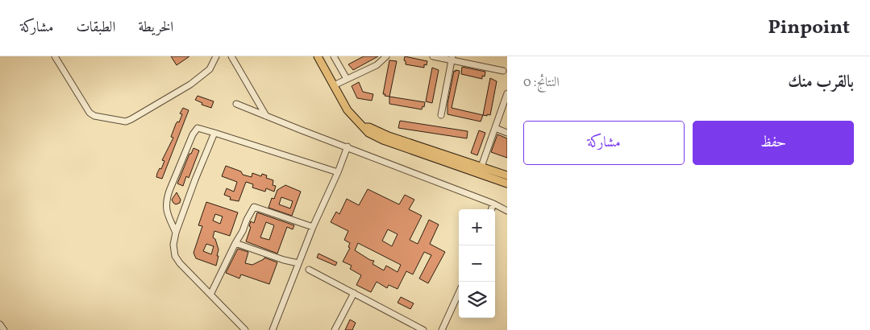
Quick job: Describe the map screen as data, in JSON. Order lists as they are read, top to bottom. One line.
{"page":{"header":"Pinpoint","nav":["الخريطة","الطبقات","مشاركة"],"heading":["بالقرب منك","النتائج: 0"],"buttons":["حفظ","مشاركة"],"map_buttons":["+","−"]}}
